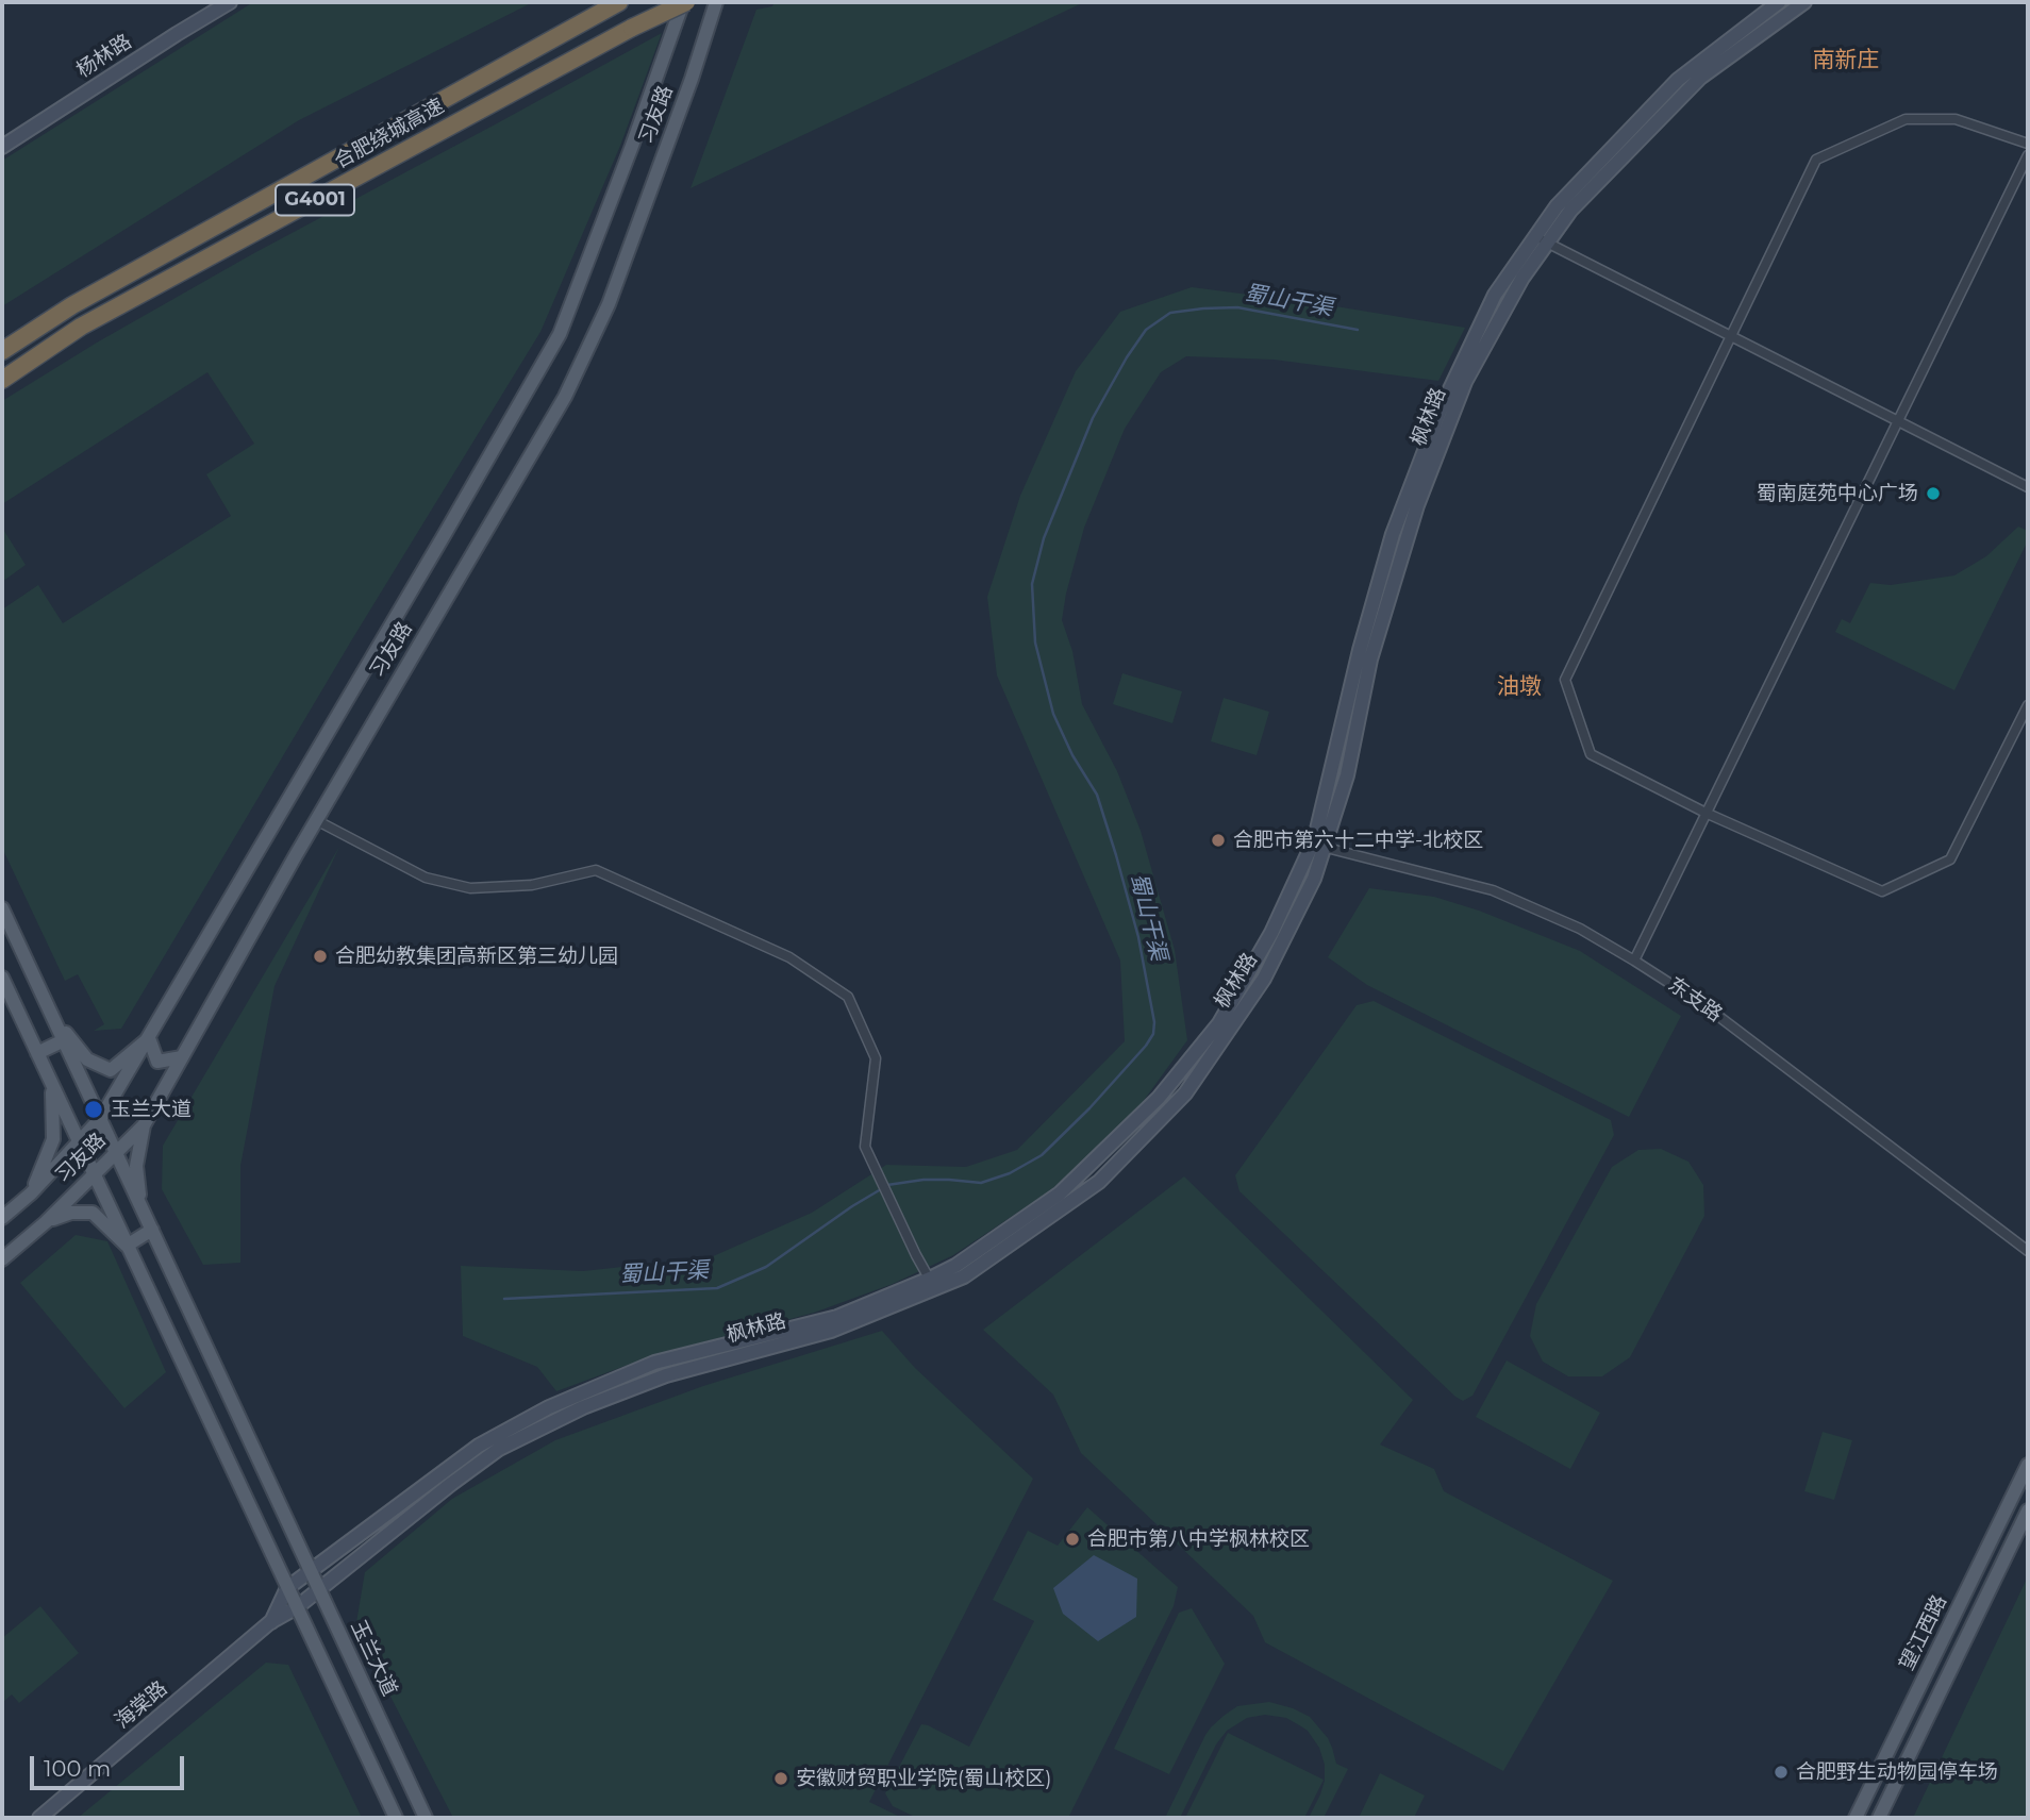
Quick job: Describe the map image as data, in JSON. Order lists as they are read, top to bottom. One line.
{"streets":{"highway":["合肥绕城高速","G4001"],"main road":["杨林路","习友路","枫林路","望江西路","玉兰大道","海棠路"],"street":["东支路"]},"crossings":[["习友路","合肥绕城高速"],["习友路","玉兰大道"],["枫林路","东支路"],["枫林路","玉兰大道"],["枫林路","海棠路"]],"districts":["南新庄","油墩"],"water":["蜀山干渠"],"places":["蜀南庭苑中心广场","合肥市第六十二中学-北校区","合肥幼教集团高新区第三幼儿园","玉兰大道","合肥市第八中学枫林校区","合肥野生动物园停车场","安徽财贸职业学院(蜀山校区)"],"scale_bar":"100 m"}
